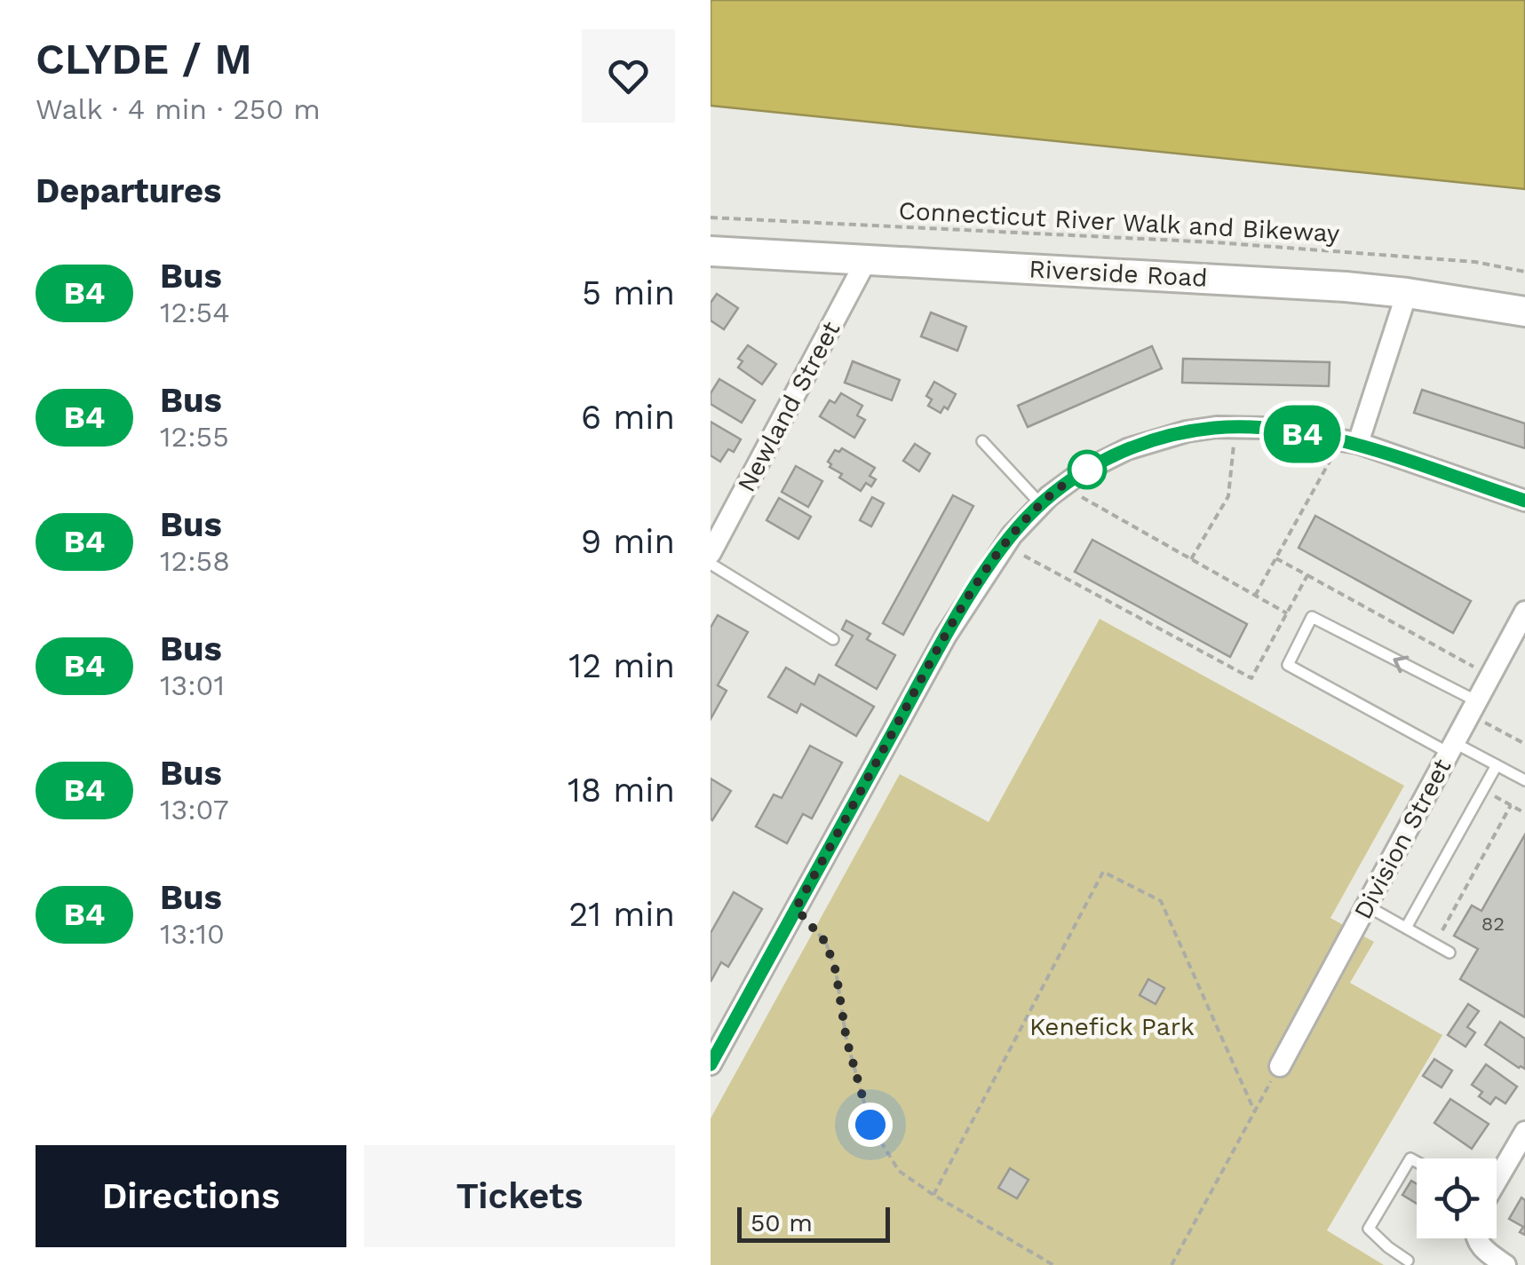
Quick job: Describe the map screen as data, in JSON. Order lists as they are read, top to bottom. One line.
{"streets":{"street":["Riverside Road","Newland Street","Division Street"],"path":["Connecticut River Walk and Bikeway"]},"crossings":[["Riverside Road","Newland Street"]],"parks":["Kenefick Park"],"lines":["bus line B4"],"house_numbers":["82"],"scale_bar":"50 m","page":{"heading":[["CLYDE / M","Walk · 4 min · 250 m"],"Departures"],"on_map":"B4","list":[{"mark":"B4","name":"Bus","note":"12:54","value":"5 min"},{"mark":"B4","name":"Bus","note":"12:55","value":"6 min"},{"mark":"B4","name":"Bus","note":"12:58","value":"9 min"},{"mark":"B4","name":"Bus","note":"13:01","value":"12 min"},{"mark":"B4","name":"Bus","note":"13:07","value":"18 min"},{"mark":"B4","name":"Bus","note":"13:10","value":"21 min"}],"buttons":["Directions","Tickets"],"scale":"50 m"}}
